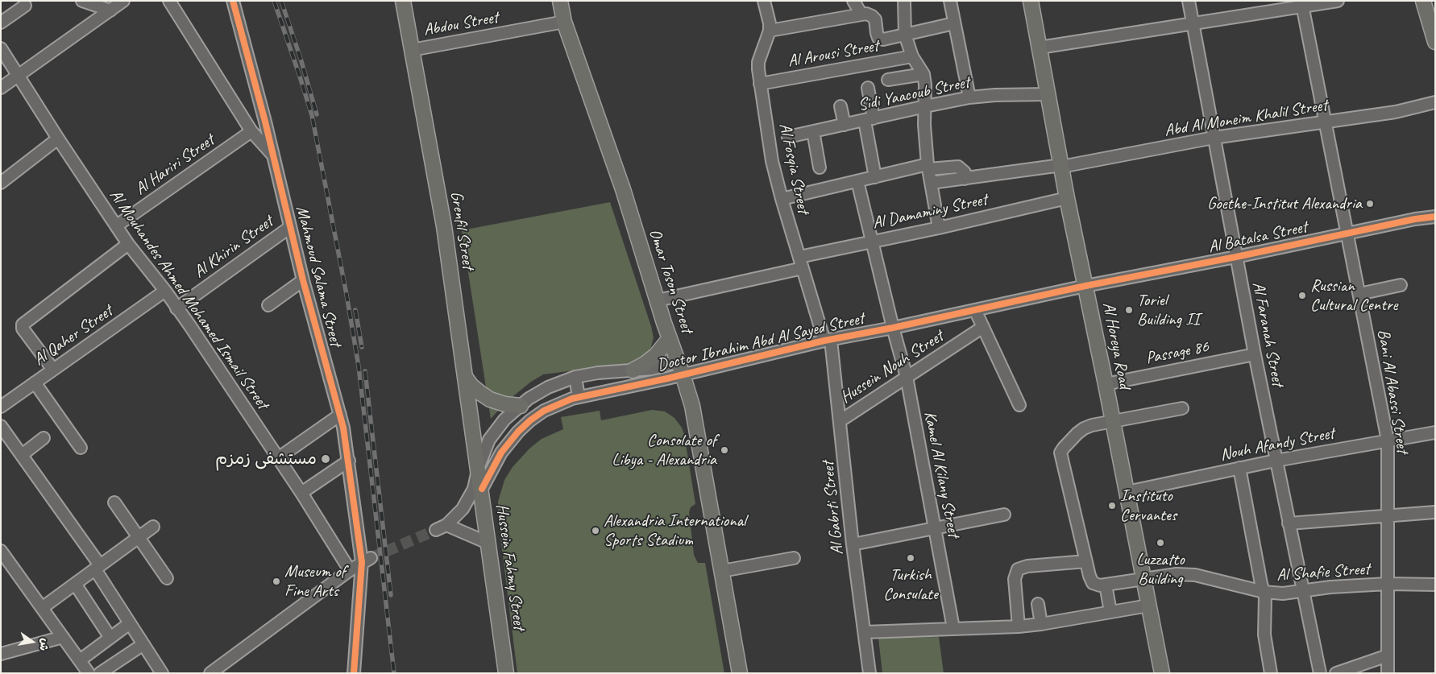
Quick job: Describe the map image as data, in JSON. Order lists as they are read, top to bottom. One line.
{"streets":{"main road":["Grenfil Street","Omar Toson Street","Al Horeya Road","Hussein Fahmy Street"],"street":["Abdou Street","Al Arousi Street","Sidi Yaacoub Street","Abd Al Moneim Khalil Street","Al Hariri Street","Al Fosqia Street","Al Damaminy Street","Al Batalsa Street","Al Khirin Street","Mahmoud Salama Street","Al Mouhandes Ahmed Mohamed Ismail Street","Al Faranah Street","Al Qaher Street","Doctor Ibrahim Abd Al Sayed Street","Passage 86","Hussein Nouh Street","Bani Al Abassi Street","Nouh Afandy Street","Kamel Al Kilany Street","Al Gabrti Street","Al Shafie Street"]},"crossings":[["Abdou Street","Grenfil Street"],["Abdou Street","Omar Toson Street"],["Al Arousi Street","Al Fosqia Street"],["Sidi Yaacoub Street","Al Horeya Road"],["Abd Al Moneim Khalil Street","Al Faranah Street"],["Abd Al Moneim Khalil Street","Al Horeya Road"],["Abd Al Moneim Khalil Street","Bani Al Abassi Street"],["Al Hariri Street","Al Mouhandes Ahmed Mohamed Ismail Street"],["Al Fosqia Street","Al Damaminy Street"],["Al Fosqia Street","Doctor Ibrahim Abd Al Sayed Street"],["Al Fosqia Street","Al Gabrti Street"],["Al Damaminy Street","Al Horeya Road"],["Al Damaminy Street","Kamel Al Kilany Street"],["Grenfil Street","Doctor Ibrahim Abd Al Sayed Street"],["Grenfil Street","Hussein Fahmy Street"],["Al Batalsa Street","Al Faranah Street"],["Al Batalsa Street","Doctor Ibrahim Abd Al Sayed Street"],["Al Batalsa Street","Al Horeya Road"],["Al Batalsa Street","Bani Al Abassi Street"],["Al Khirin Street","Mahmoud Salama Street"],["Al Khirin Street","Al Mouhandes Ahmed Mohamed Ismail Street"],["Omar Toson Street","Doctor Ibrahim Abd Al Sayed Street"],["Al Mouhandes Ahmed Mohamed Ismail Street","Al Qaher Street"],["Al Faranah Street","Passage 86"],["Al Faranah Street","Nouh Afandy Street"],["Al Faranah Street","Al Shafie Street"],["Doctor Ibrahim Abd Al Sayed Street","Al Horeya Road"],["Doctor Ibrahim Abd Al Sayed Street","Kamel Al Kilany Street"],["Doctor Ibrahim Abd Al Sayed Street","Al Gabrti Street"],["Doctor Ibrahim Abd Al Sayed Street","Hussein Fahmy Street"],["Al Horeya Road","Passage 86"],["Al Horeya Road","Nouh Afandy Street"],["Al Horeya Road","Al Shafie Street"],["Hussein Nouh Street","Kamel Al Kilany Street"],["Hussein Nouh Street","Al Gabrti Street"],["Bani Al Abassi Street","Nouh Afandy Street"],["Bani Al Abassi Street","Al Shafie Street"]],"places":["Goethe-Institut Alexandria","Russian Cultural Centre","Toriel Building II","Consolate of Libya - Alexandria","مستشفى زمزم","Instituto Cervantes","Alexandria International Sports Stadium","Luzzatto Building","Turkish Consulate","Museum of Fine Arts"],"north":"right"}
